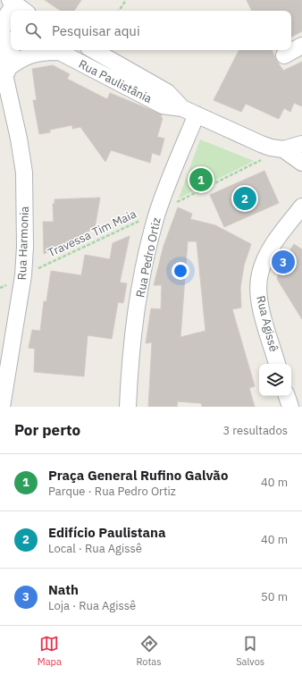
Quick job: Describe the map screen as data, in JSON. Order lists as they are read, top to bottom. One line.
{"streets":{"street":["Rua Paulistânia","Rua Harmonia","Rua Pedro Ortiz","Rua Agissê"],"path":["Travessa Tim Maia"]},"crossings":[["Rua Paulistânia","Travessa Tim Maia"],["Rua Paulistânia","Rua Pedro Ortiz"],["Travessa Tim Maia","Rua Harmonia"],["Travessa Tim Maia","Rua Pedro Ortiz"]],"page":{"search":"Pesquisar aqui","pins":["1","2","3"],"heading":["Por perto","3 resultados"],"list":[{"mark":"1","name":"Praça General Rufino Galvão","note":"Parque · Rua Pedro Ortiz","value":"40 m"},{"mark":"2","name":"Edifício Paulistana","note":"Local · Rua Agissê","value":"40 m"},{"mark":"3","name":"Nath","note":"Loja · Rua Agissê","value":"50 m"}],"nav":["Mapa","Rotas","Salvos"]}}
